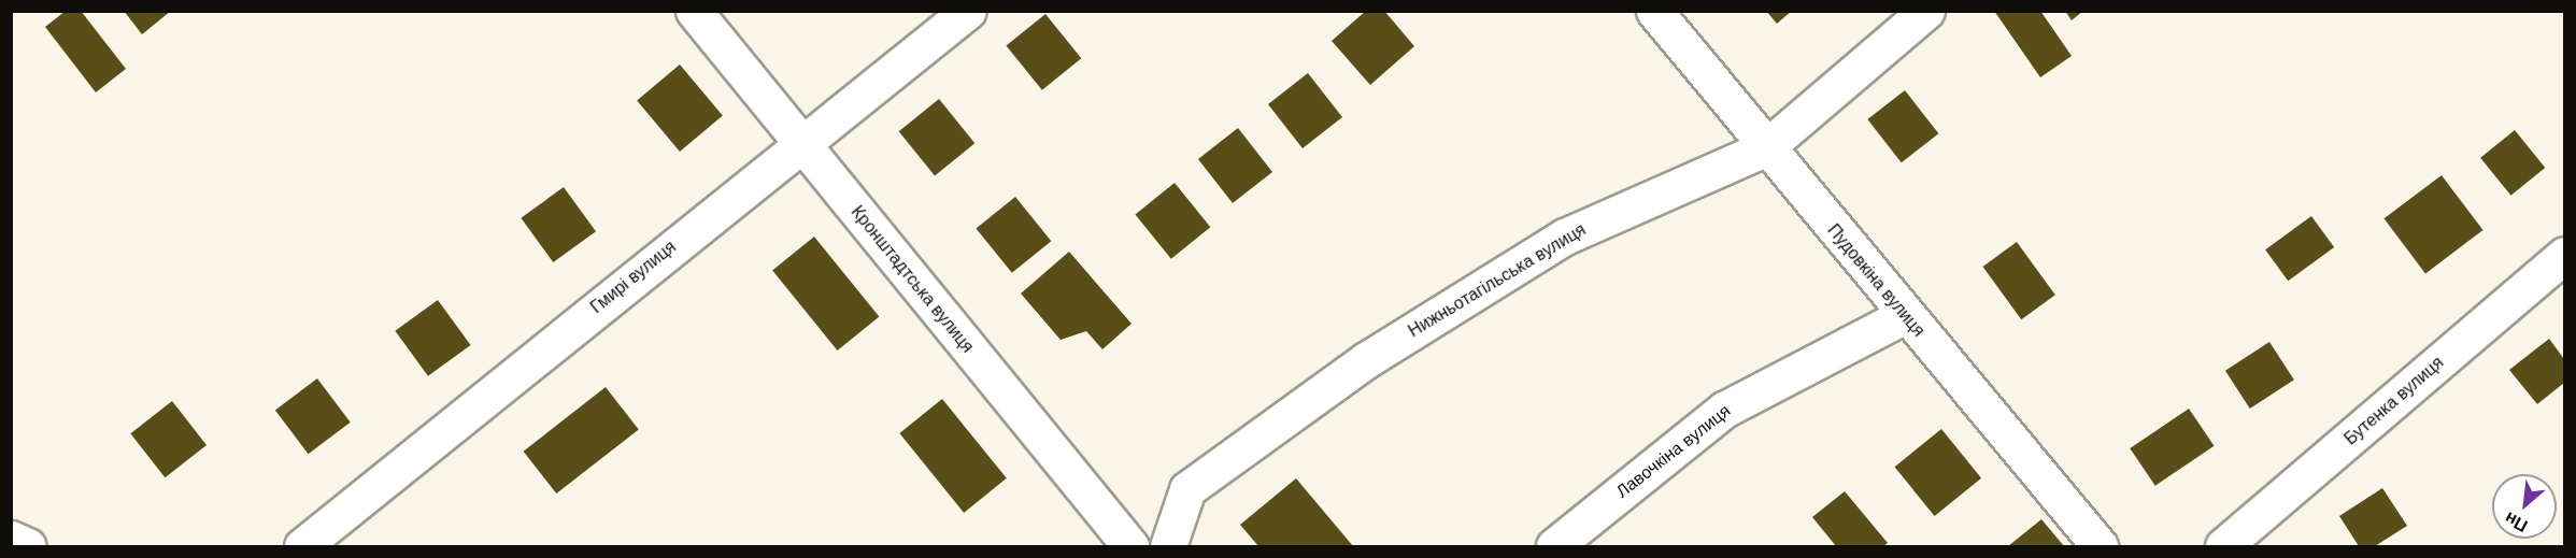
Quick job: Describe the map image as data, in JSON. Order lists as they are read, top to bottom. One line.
{"streets":{"street":["Гмирі вулиця","Кронштадтська вулиця","Нижньотагільська вулиця","Пудовкіна вулиця","Бутенка вулиця","Лавочкіна вулиця"]},"crossings":[["Гмирі вулиця","Кронштадтська вулиця"],["Нижньотагільська вулиця","Пудовкіна вулиця"],["Пудовкіна вулиця","Лавочкіна вулиця"]],"north":"bottom left"}
